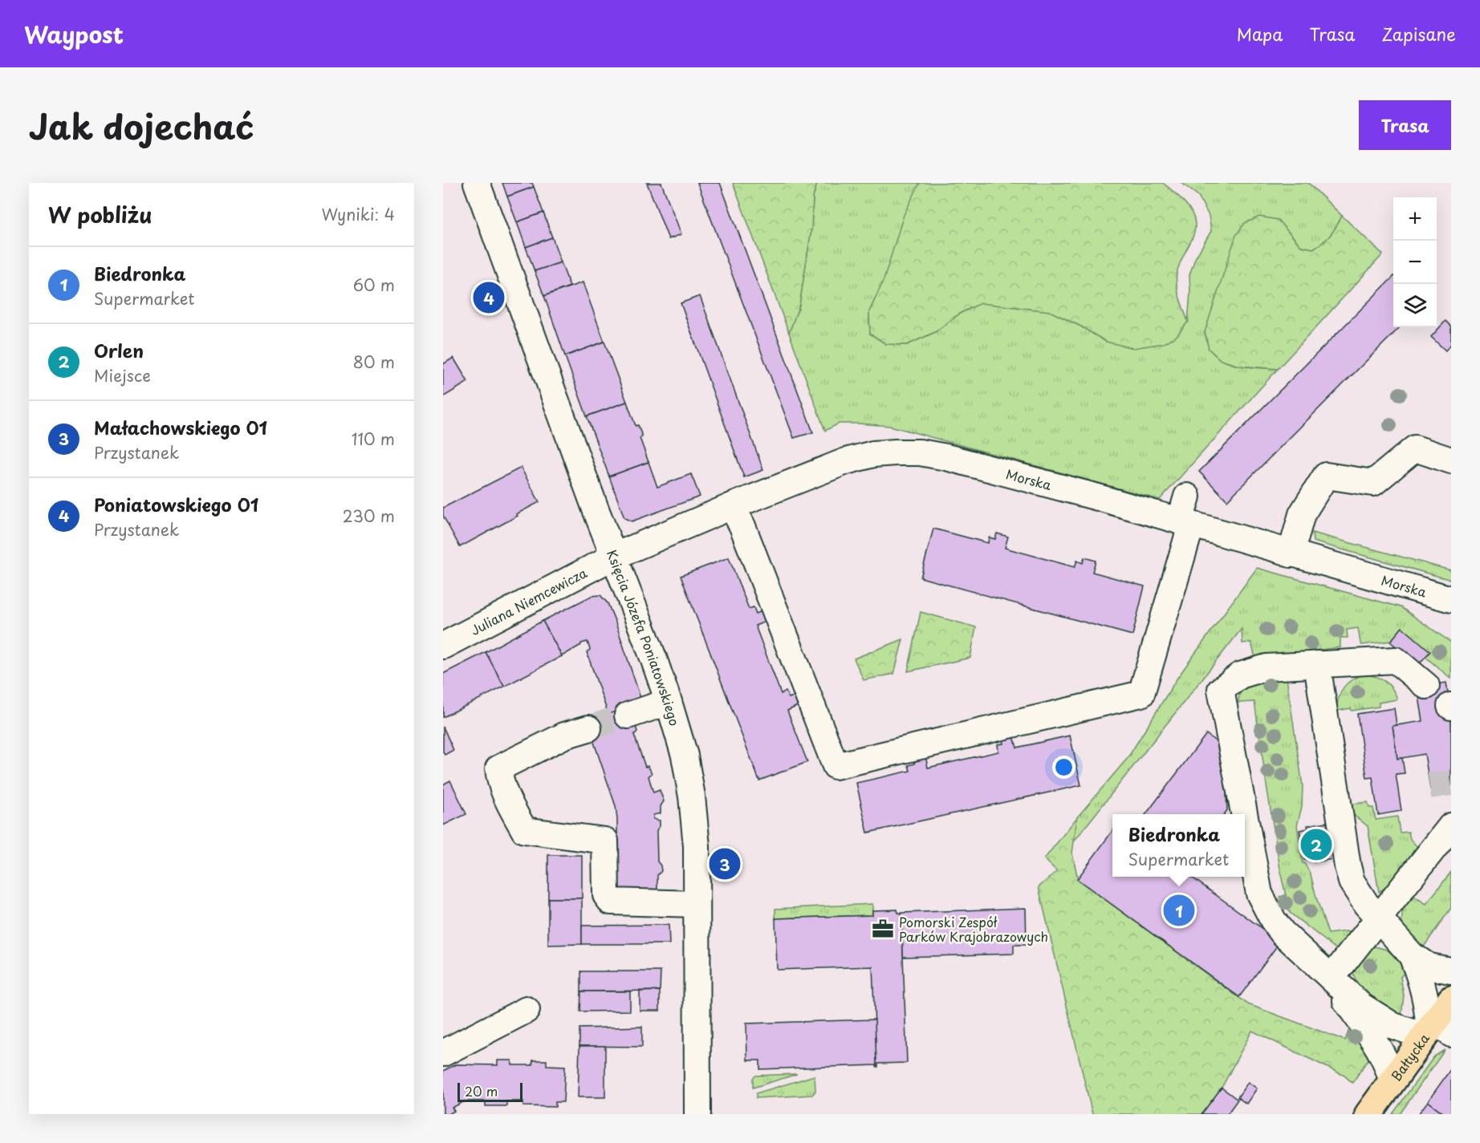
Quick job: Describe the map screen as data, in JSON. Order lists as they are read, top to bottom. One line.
{"streets":{"main road":["Bałtycka"],"street":["Morska","Juliana Niemcewicza","Księcia Józefa Poniatowskiego"]},"crossings":[["Morska","Juliana Niemcewicza"],["Morska","Księcia Józefa Poniatowskiego"],["Juliana Niemcewicza","Księcia Józefa Poniatowskiego"]],"places":{"office":["Pomorski Zespół Parków Krajobrazowych"]},"scale_bar":"20 m","page":{"header":"Waypost","nav":["Mapa","Trasa","Zapisane"],"title":"Jak dojechać","buttons":"Trasa","heading":["W pobliżu","Wyniki: 4"],"map_buttons":["+","−"],"list":[{"mark":"1","name":"Biedronka","note":"Supermarket","value":"60 m"},{"mark":"2","name":"Orlen","note":"Miejsce","value":"80 m"},{"mark":"3","name":"Małachowskiego 01","note":"Przystanek","value":"110 m"},{"mark":"4","name":"Poniatowskiego 01","note":"Przystanek","value":"230 m"}],"pins":["4","2","3","1"],"popup":["Biedronka","Supermarket"],"scale":"20 m"}}
